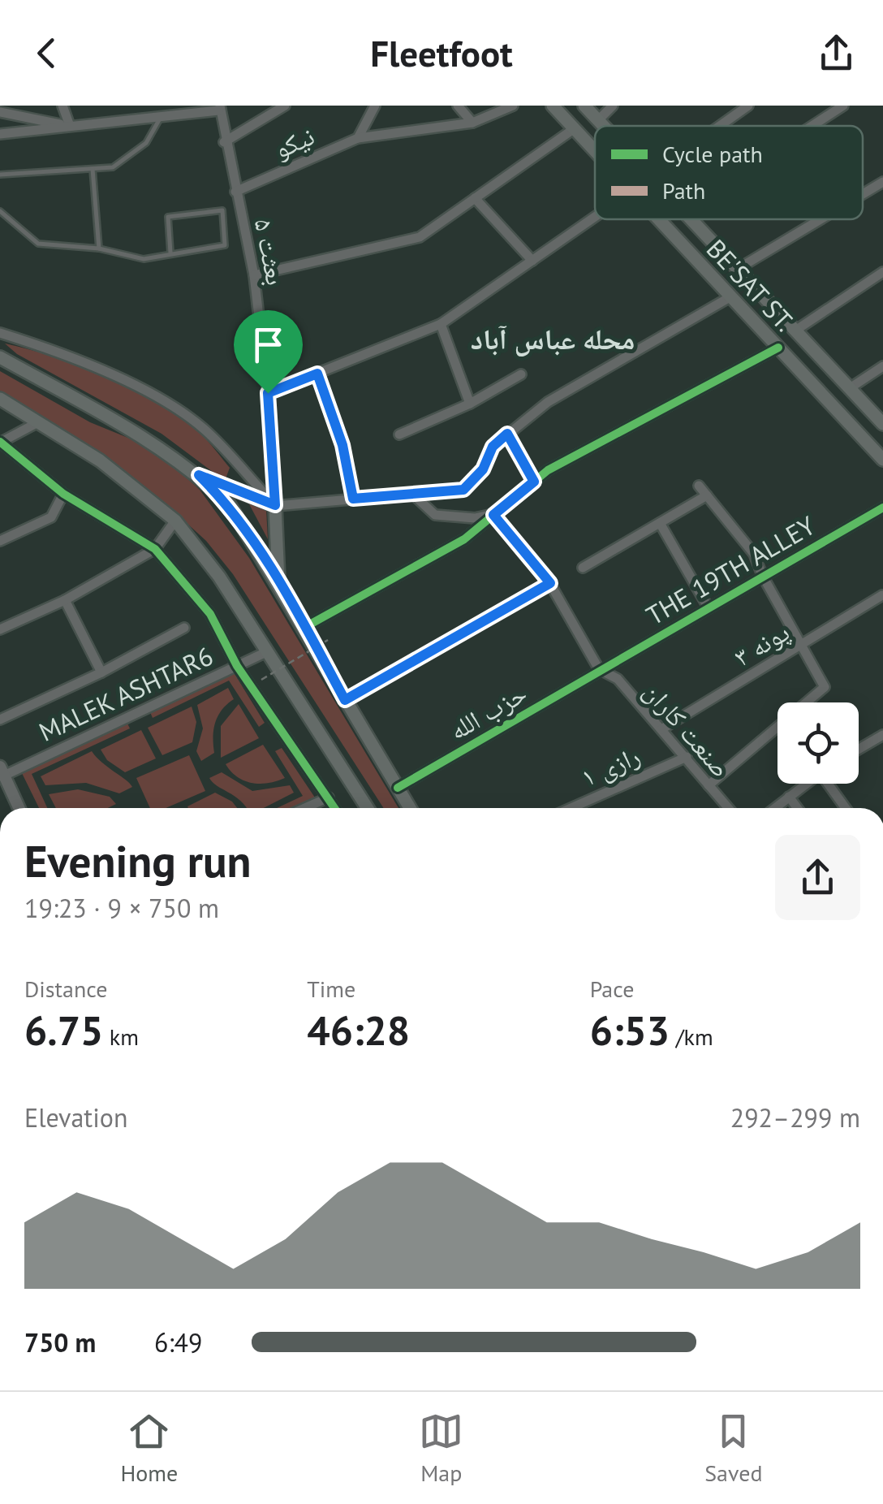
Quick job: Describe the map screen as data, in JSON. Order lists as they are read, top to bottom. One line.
{"streets":{"main road":["BE'SAT ST."],"street":["نیکو","بعثت ۵","THE 19TH ALLEY","پونه ۳","MALEK ASHTAR6","حزب الله","صنعت کاران","رازی ۱"]},"crossings":[["نیکو","بعثت ۵"],["THE 19TH ALLEY","حزب الله"],["THE 19TH ALLEY","صنعت کاران"],["پونه ۳","صنعت کاران"],["حزب الله","صنعت کاران"],["صنعت کاران","رازی ۱"]],"districts":["محله عباس آباد"],"legend":["Cycle path","Path"],"page":{"header":"Fleetfoot","heading":["Evening run","19:23 · 9 × 750 m"],"stats":[["Distance","6.75 km"],["Time","46:28"],["Pace","6:53 /km"]],"chart":["Elevation","292–299 m"],"list":[{"name":"750 m","note":"6:49"}],"tabs":["Home","Map","Saved"]}}
